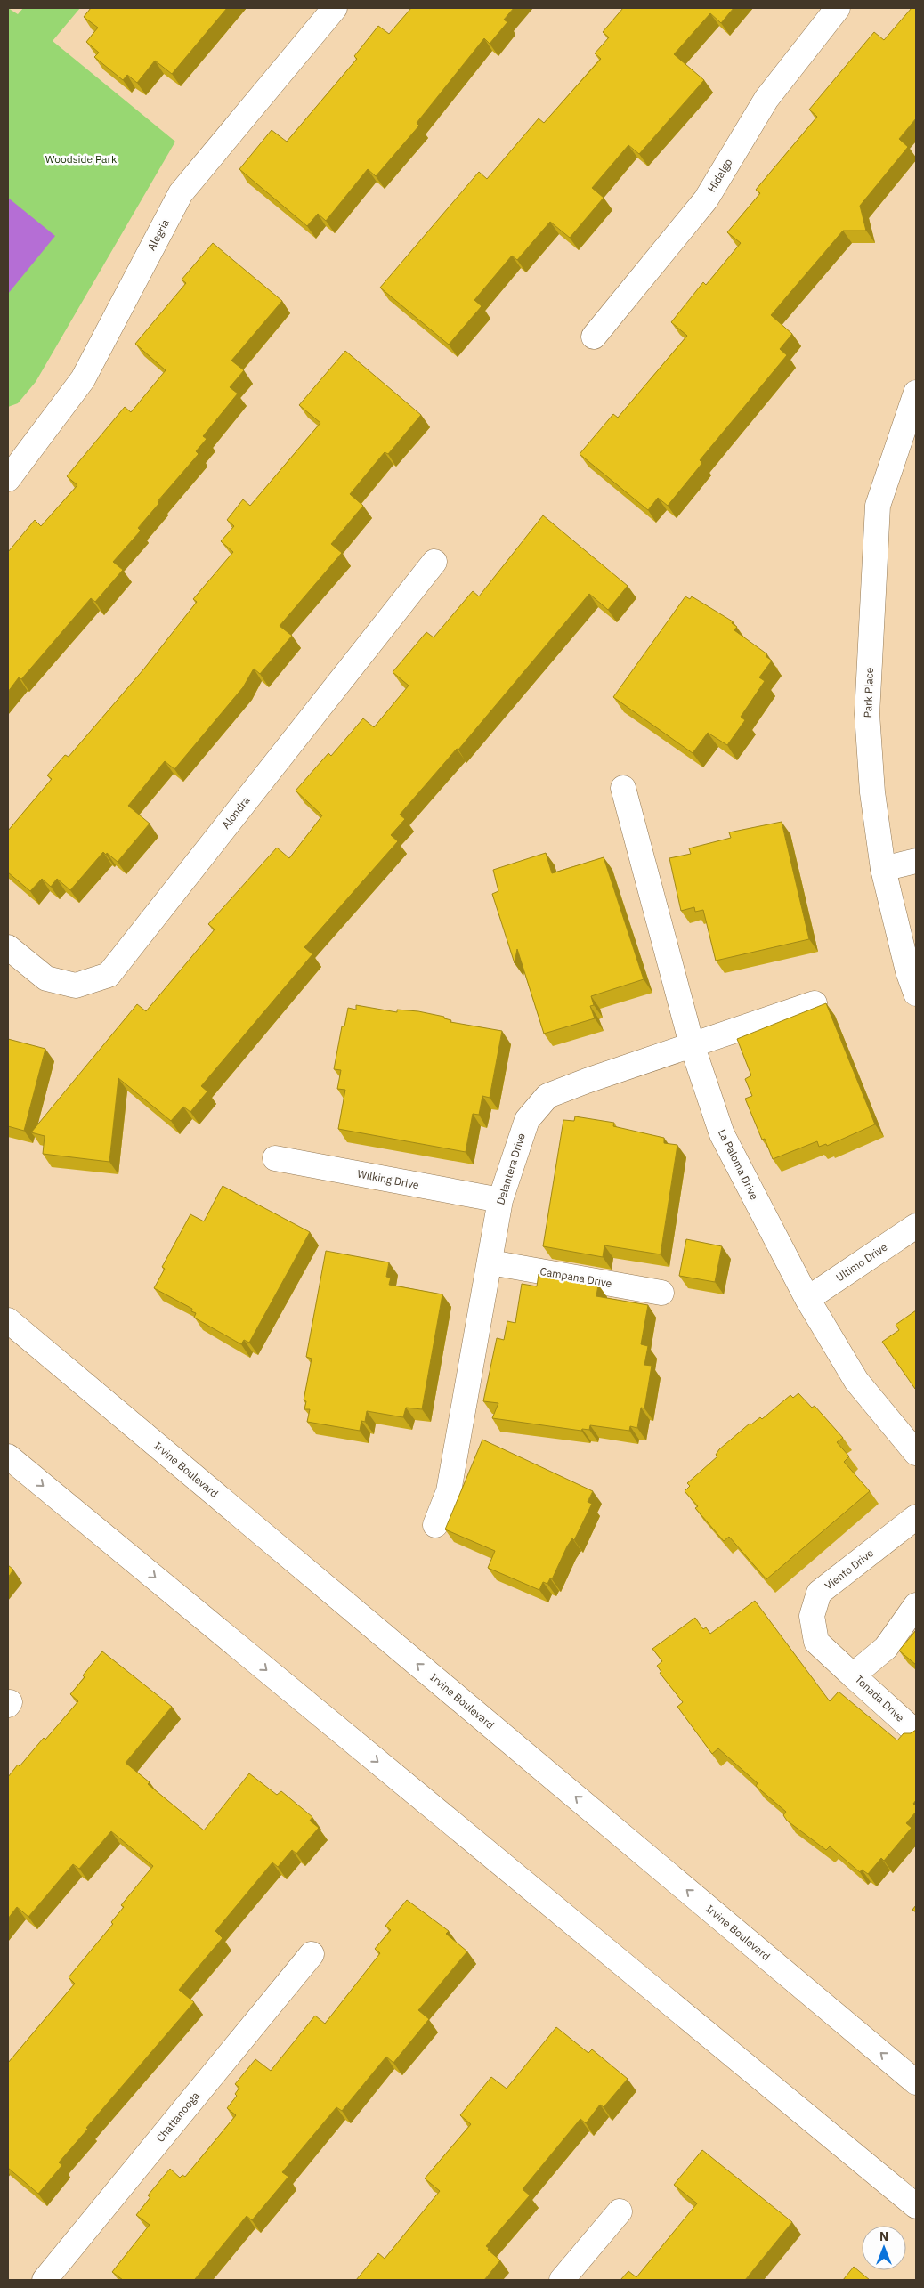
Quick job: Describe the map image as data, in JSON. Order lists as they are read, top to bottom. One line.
{"streets":{"street":["Hidalgo","Alegria","Park Place","Alondra","La Paloma Drive","Delantera Drive","Wilking Drive","Ultimo Drive","Campana Drive","Irvine Boulevard","Viento Drive","Tonada Drive","Chattanooga"]},"crossings":[["La Paloma Drive","Delantera Drive"],["La Paloma Drive","Ultimo Drive"],["Delantera Drive","Wilking Drive"],["Delantera Drive","Campana Drive"],["Viento Drive","Tonada Drive"]],"parks":["Woodside Park"],"north":"top"}
